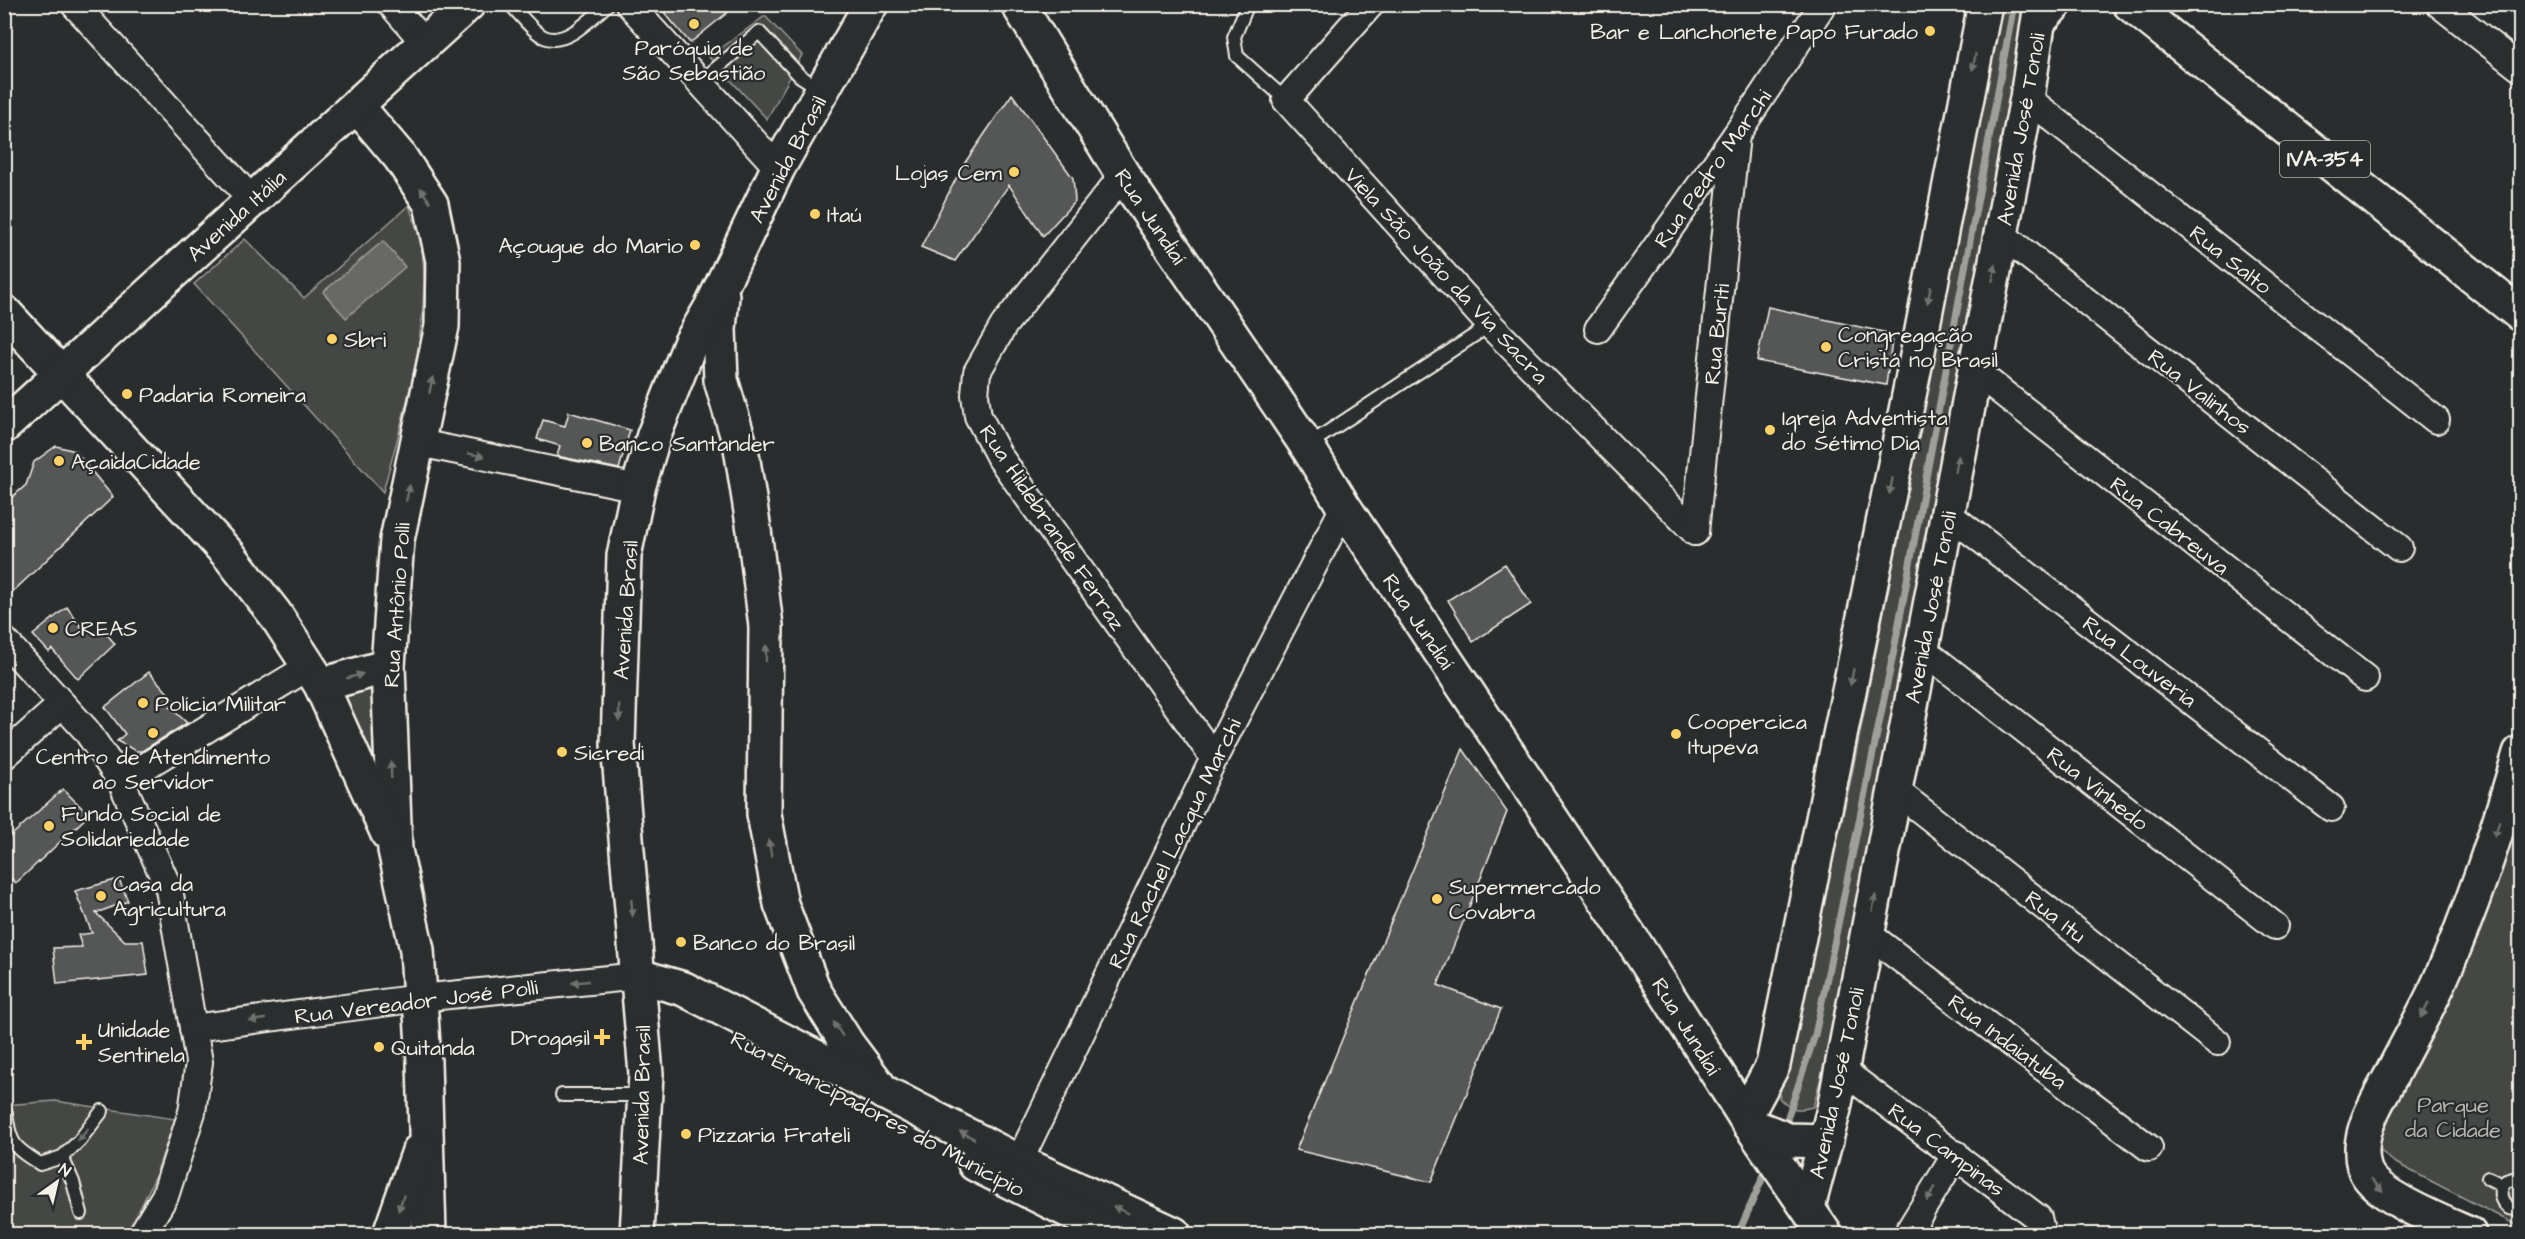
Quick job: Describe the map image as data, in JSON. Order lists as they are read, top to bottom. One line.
{"streets":{"main road":["Avenida José Tonoli","Avenida Brasil","IVA-354","Avenida Itália","Rua Jundiaí","Rua Antônio Polli","Rua Emancipadores do Município"],"street":["Rua Pedro Marchi","Rua Salto","Viela São João da Via Sacra","Rua Buriti","Rua Valinhos","Rua Cabreuva","Rua Hildebrande Ferraz","Rua Louveria","Rua Vinhedo","Rua Rachel Lacqua Marchi","Rua Itu","Rua Vereador José Polli","Rua Indaiatuba","Rua Campinas"]},"crossings":[["Avenida José Tonoli","Rua Jundiaí"],["Avenida José Tonoli","Rua Salto"],["Avenida José Tonoli","Rua Valinhos"],["Avenida José Tonoli","Rua Cabreuva"],["Avenida José Tonoli","Rua Louveria"],["Avenida José Tonoli","Rua Vinhedo"],["Avenida José Tonoli","Rua Itu"],["Avenida José Tonoli","Rua Indaiatuba"],["Avenida José Tonoli","Rua Campinas"],["Avenida Brasil","Rua Vereador José Polli"],["Avenida Brasil","Rua Emancipadores do Município"],["Rua Pedro Marchi","Rua Buriti"],["Avenida Itália","Rua Antônio Polli"],["Rua Jundiaí","Rua Hildebrande Ferraz"],["Rua Jundiaí","Rua Rachel Lacqua Marchi"],["Viela São João da Via Sacra","Rua Buriti"],["Rua Hildebrande Ferraz","Rua Rachel Lacqua Marchi"],["Rua Antônio Polli","Rua Vereador José Polli"],["Rua Rachel Lacqua Marchi","Rua Emancipadores do Município"],["Rua Vereador José Polli","Rua Emancipadores do Município"]],"one_way":["Rua Vereador José Polli","Rua Emancipadores do Município"],"parks":["Parque da Cidade"],"places":{"other":["Paróquia de São Sebastião","Bar e Lanchonete Papo Furado","Lojas Cem","Itaú","Açougue do Mario","Sbri","Congregação Cristá no Brasil","Padaria Romeira","Igreja Adventista do Sétimo Dia","Banco Santander","AçaidaCidade","CREAS","Polícia Militar","Centro de Atendimento ao Servidor","Coopercica Itupeva","Sicredi","Fundo Social de Solidariedade","Casa da Agricultura","Supermercado Covabra","Banco do Brasil","Quitanda","Pizzaria Frateli"],"health":["Drogasil","Unidade Sentinela"]},"north":"top right"}
